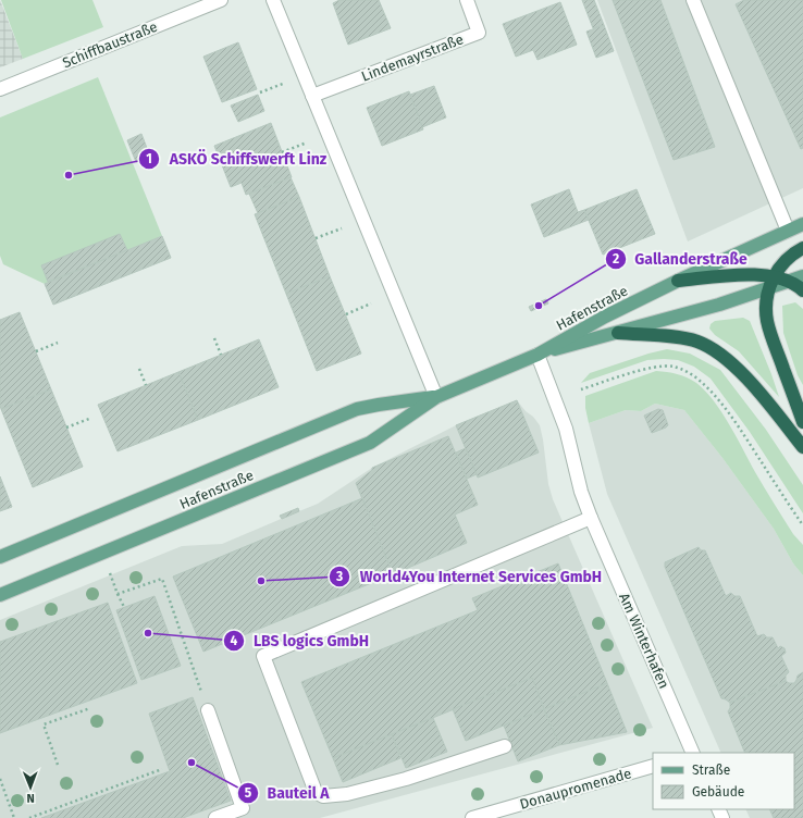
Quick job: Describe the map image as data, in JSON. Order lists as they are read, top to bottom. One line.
{"streets":{"main road":["Hafenstraße"],"street":["Schiffbaustraße","Lindemayrstraße","Am Winterhafen","Donaupromenade"]},"crossings":[["Hafenstraße","Am Winterhafen"]],"places":["ASKÖ Schiffswerft Linz","Gallanderstraße","World4You Internet Services GmbH","LBS logics GmbH","Bauteil A"],"legend":["Straße","Gebäude"],"north":"bottom"}
